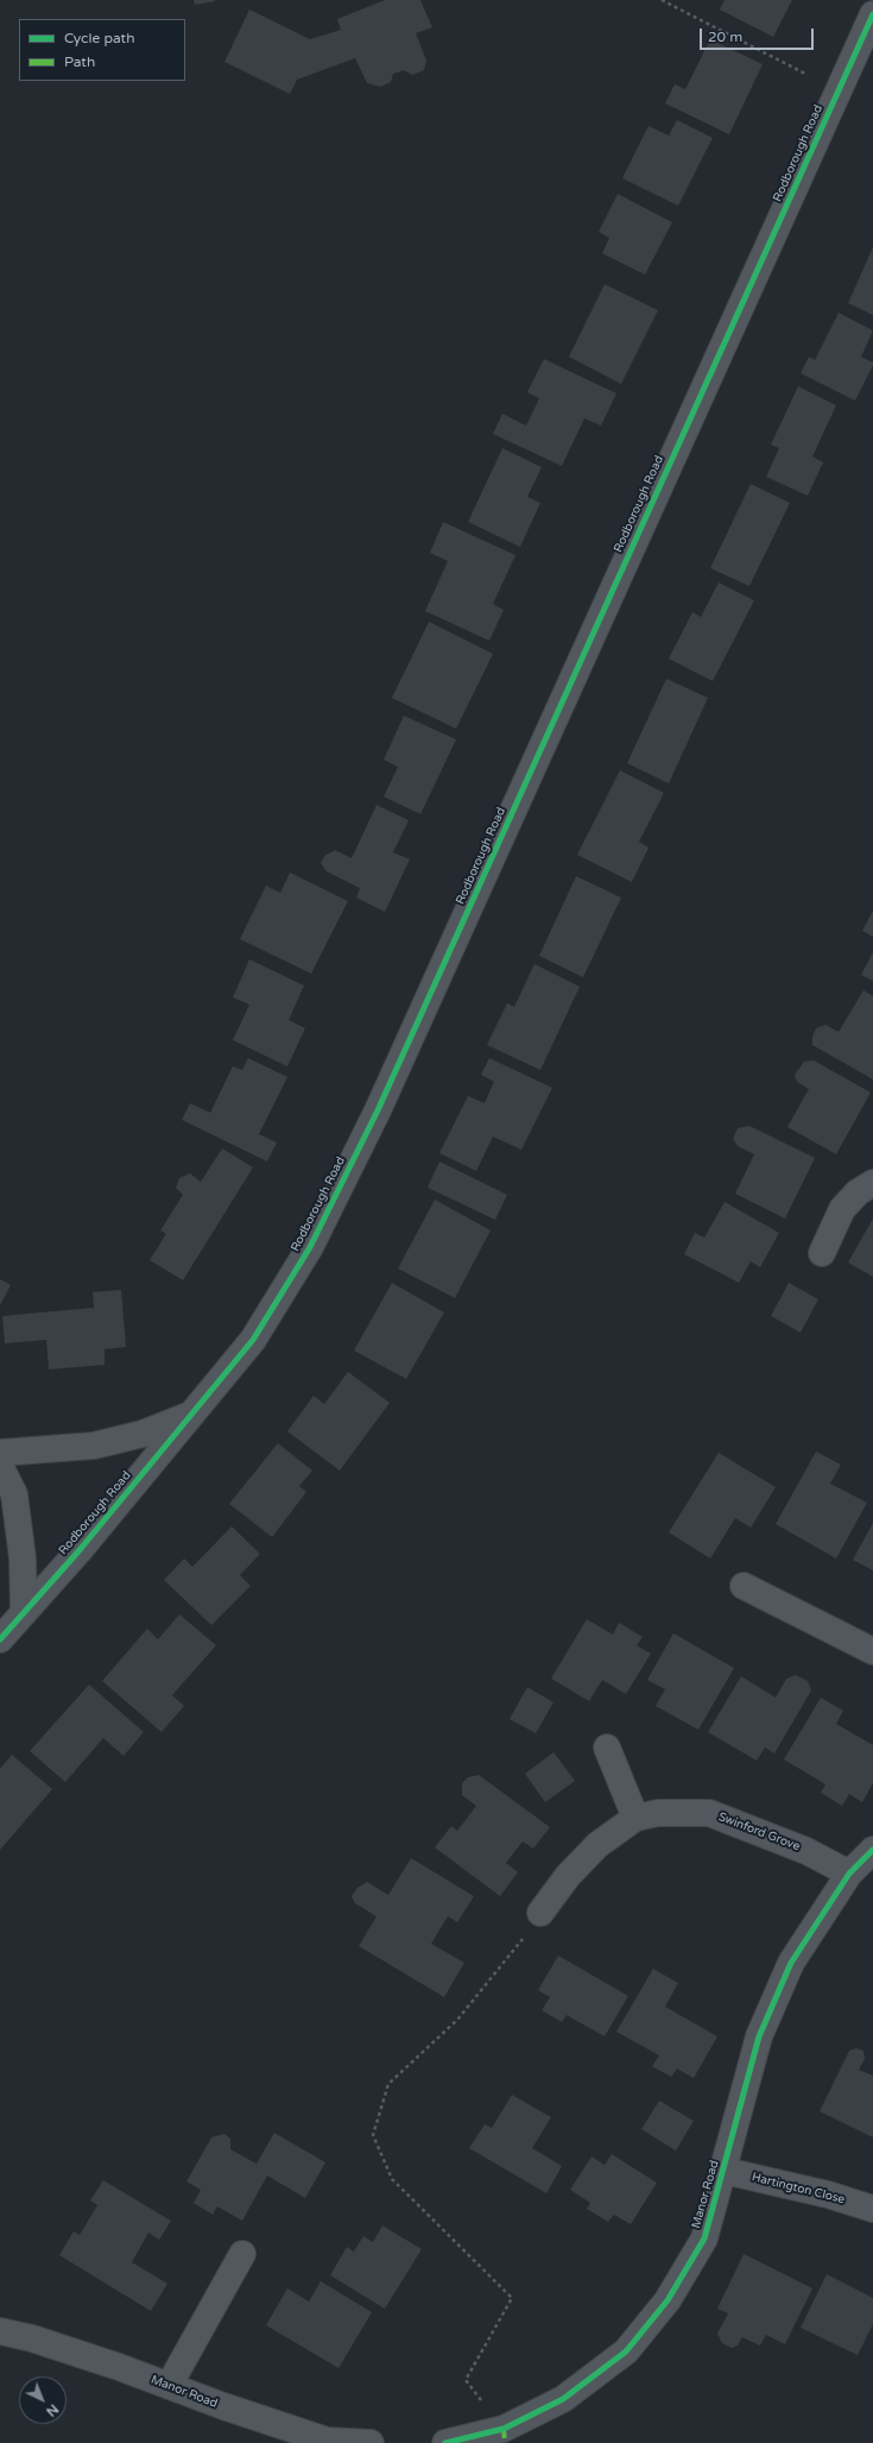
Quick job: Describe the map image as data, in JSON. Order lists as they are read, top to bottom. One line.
{"streets":{"street":["Rodborough Road","Swinford Grove","Hartington Close","Manor Road"]},"crossings":[["Swinford Grove","Manor Road"],["Hartington Close","Manor Road"]],"legend":["Cycle path","Path"],"scale_bar":"20 m","north":"bottom right"}
